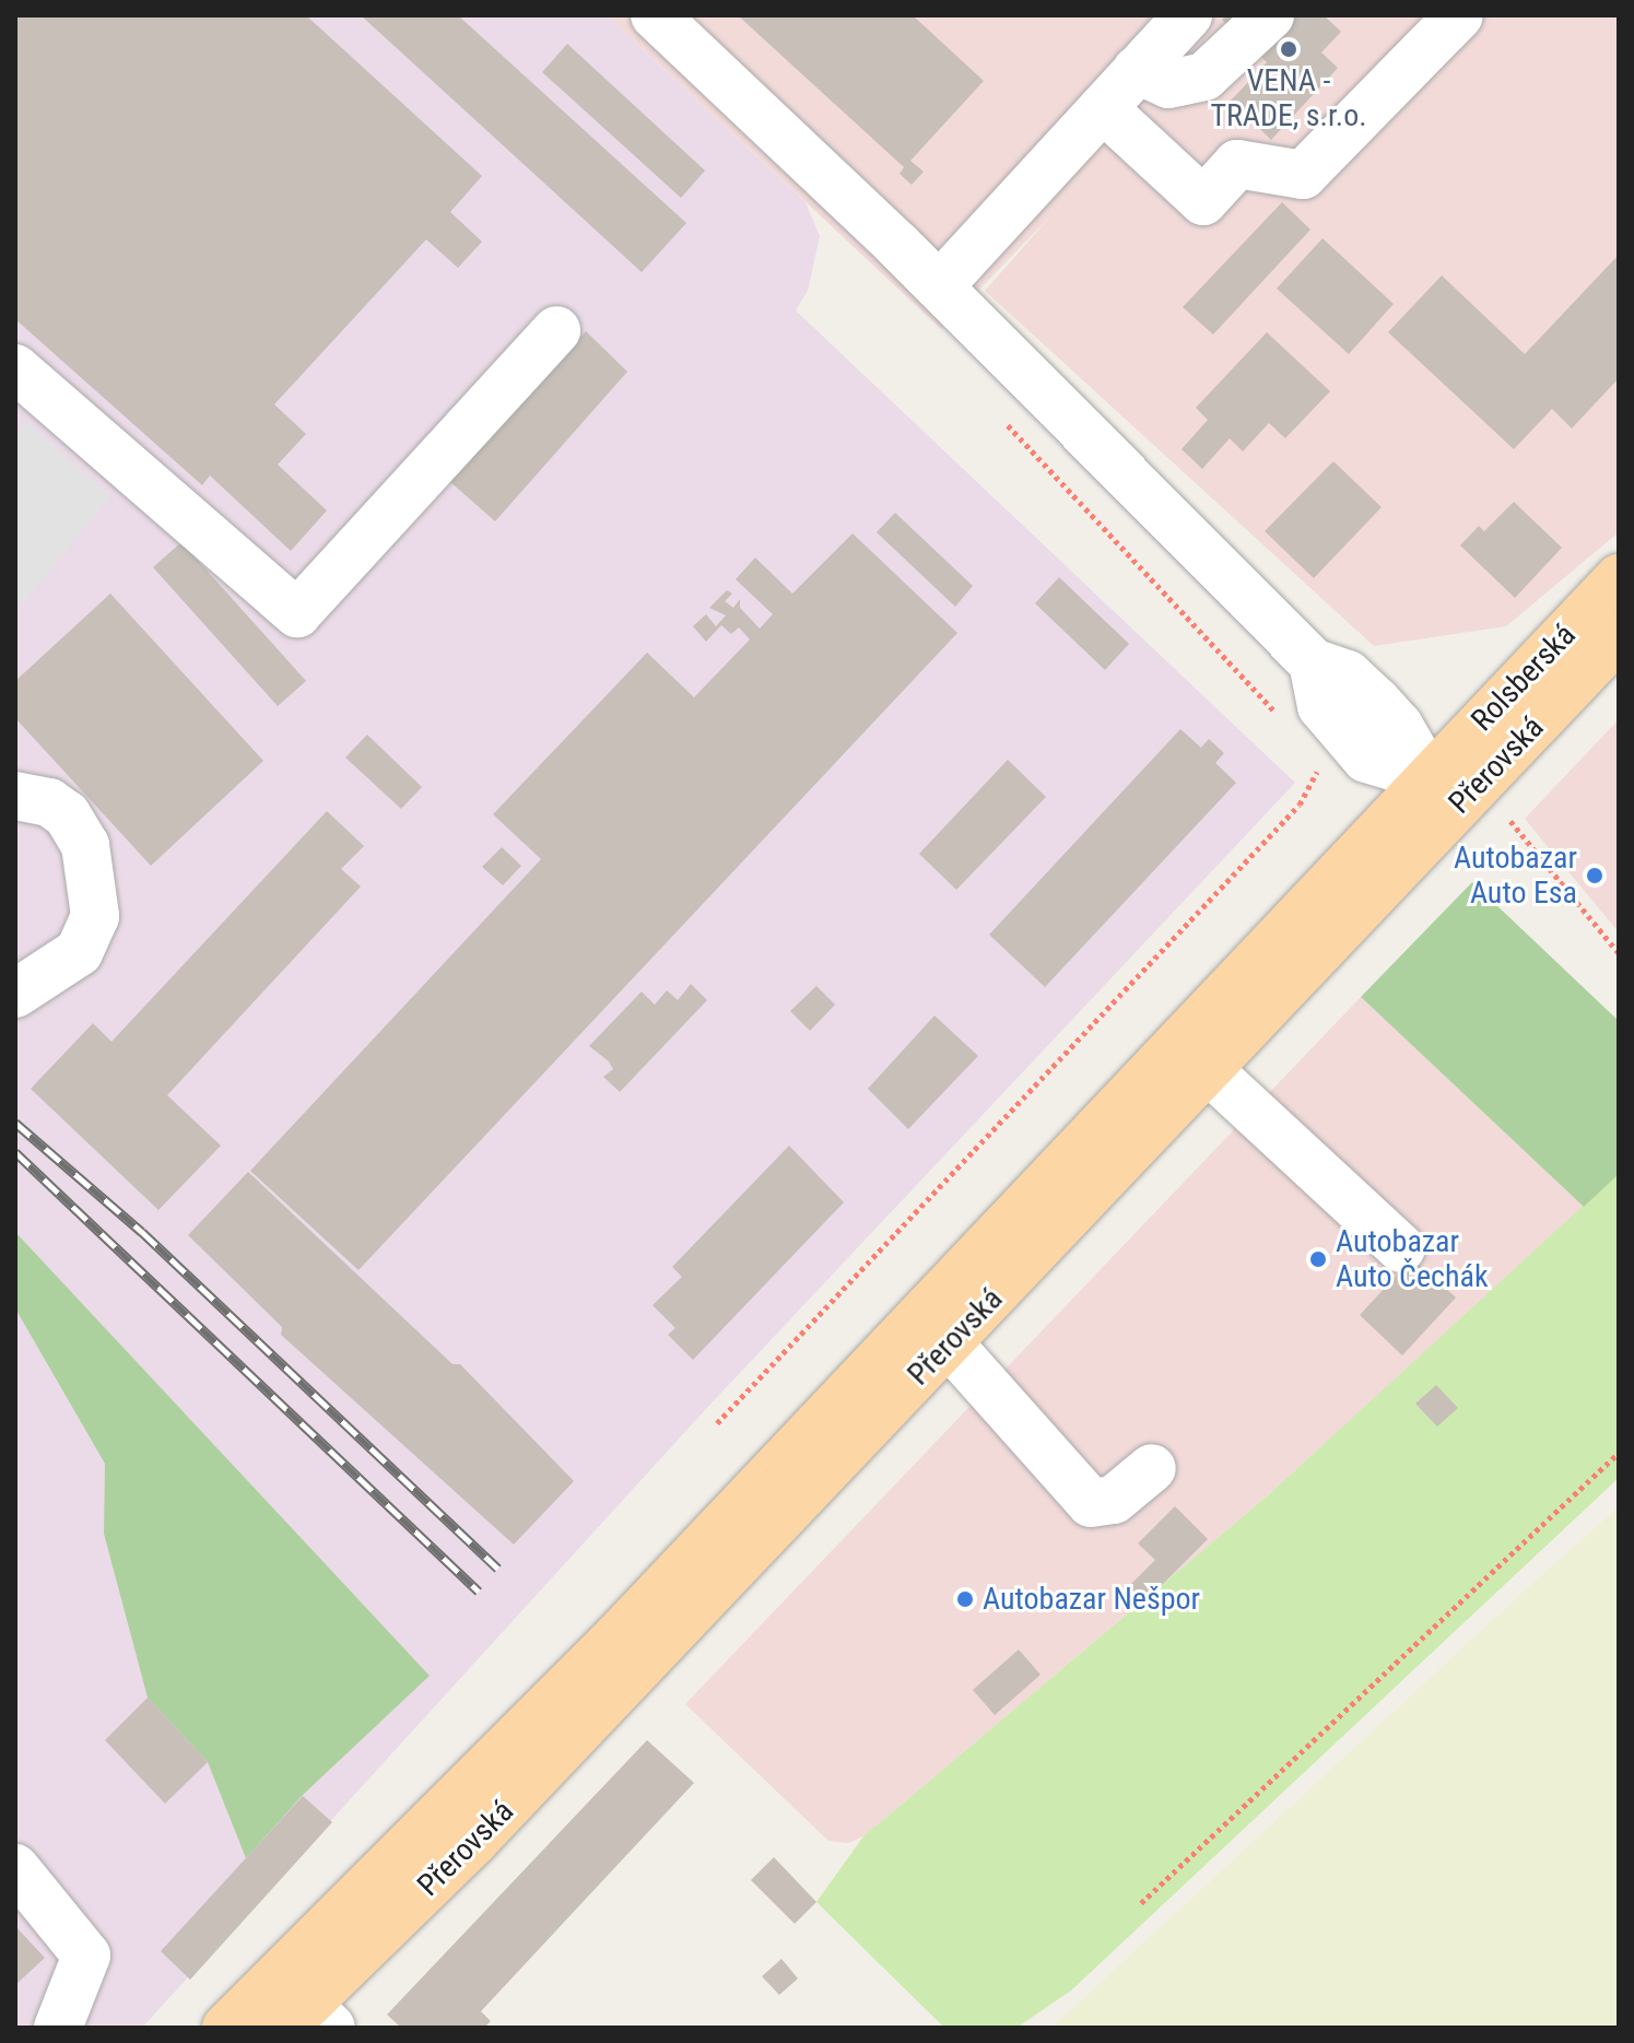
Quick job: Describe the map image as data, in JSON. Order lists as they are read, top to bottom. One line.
{"streets":{"main road":["Rolsberská","Přerovská"]},"crossings":[["Rolsberská","Přerovská"]],"places":["VENA - TRADE, s.r.o.","Autobazar Auto Esa","Autobazar Auto Čechák","Autobazar Nešpor"]}
